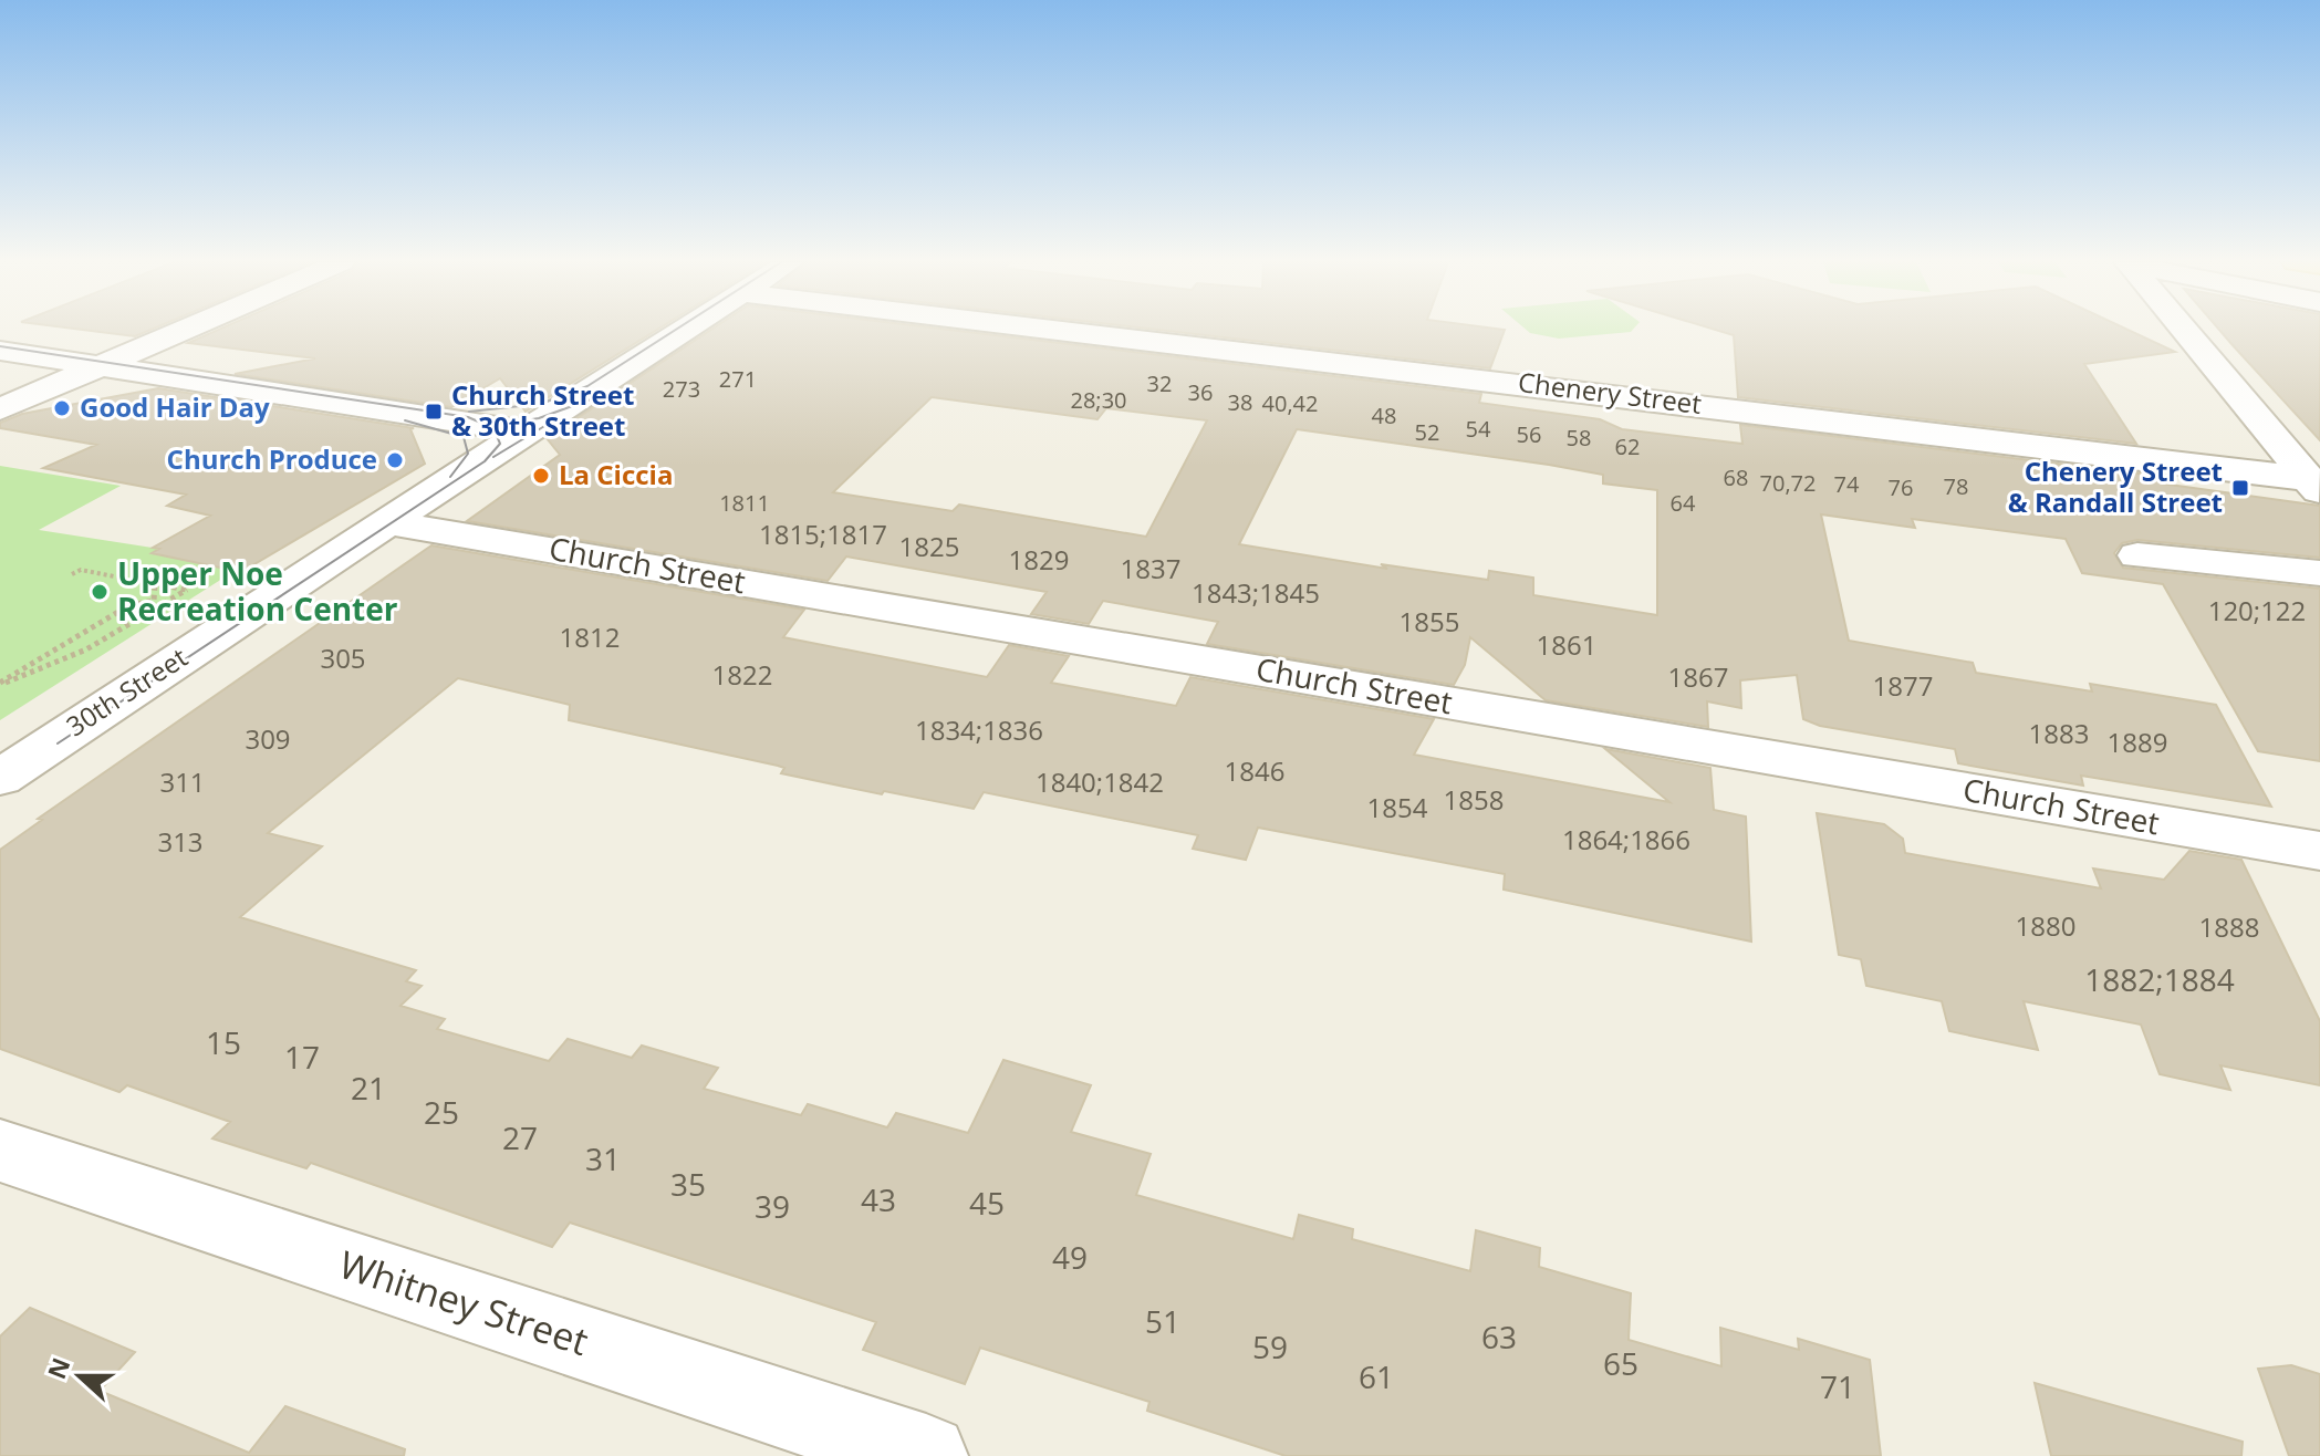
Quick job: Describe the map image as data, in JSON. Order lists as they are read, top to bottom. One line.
{"streets":{"street":["Chenery Street","Church Street","30th Street","Whitney Street"]},"crossings":[["Church Street","30th Street"]],"places":{"other":["Good Hair Day","Church Produce","La Ciccia","Upper Noe Recreation Center"],"transit":["Church Street & 30th Street","Chenery Street & Randall Street"]},"house_numbers":["271","32","273","36","28;30","38","40,42","48","54","52","56","58","62","68","70,72","74","78","76","1811","64","1815;1817","1825","1829","1837","1843;1845","120;122","1855","1812","1861","305","1822","1867","1877","1834;1836","1883","309","1889","1846","311","1840;1842","1858","1854","1864;1866","313","1880","1888","1882;1884","15","17","21","25","27","31","35","43","45","39","49","51","63","59","65","61","71"],"north":"left"}
